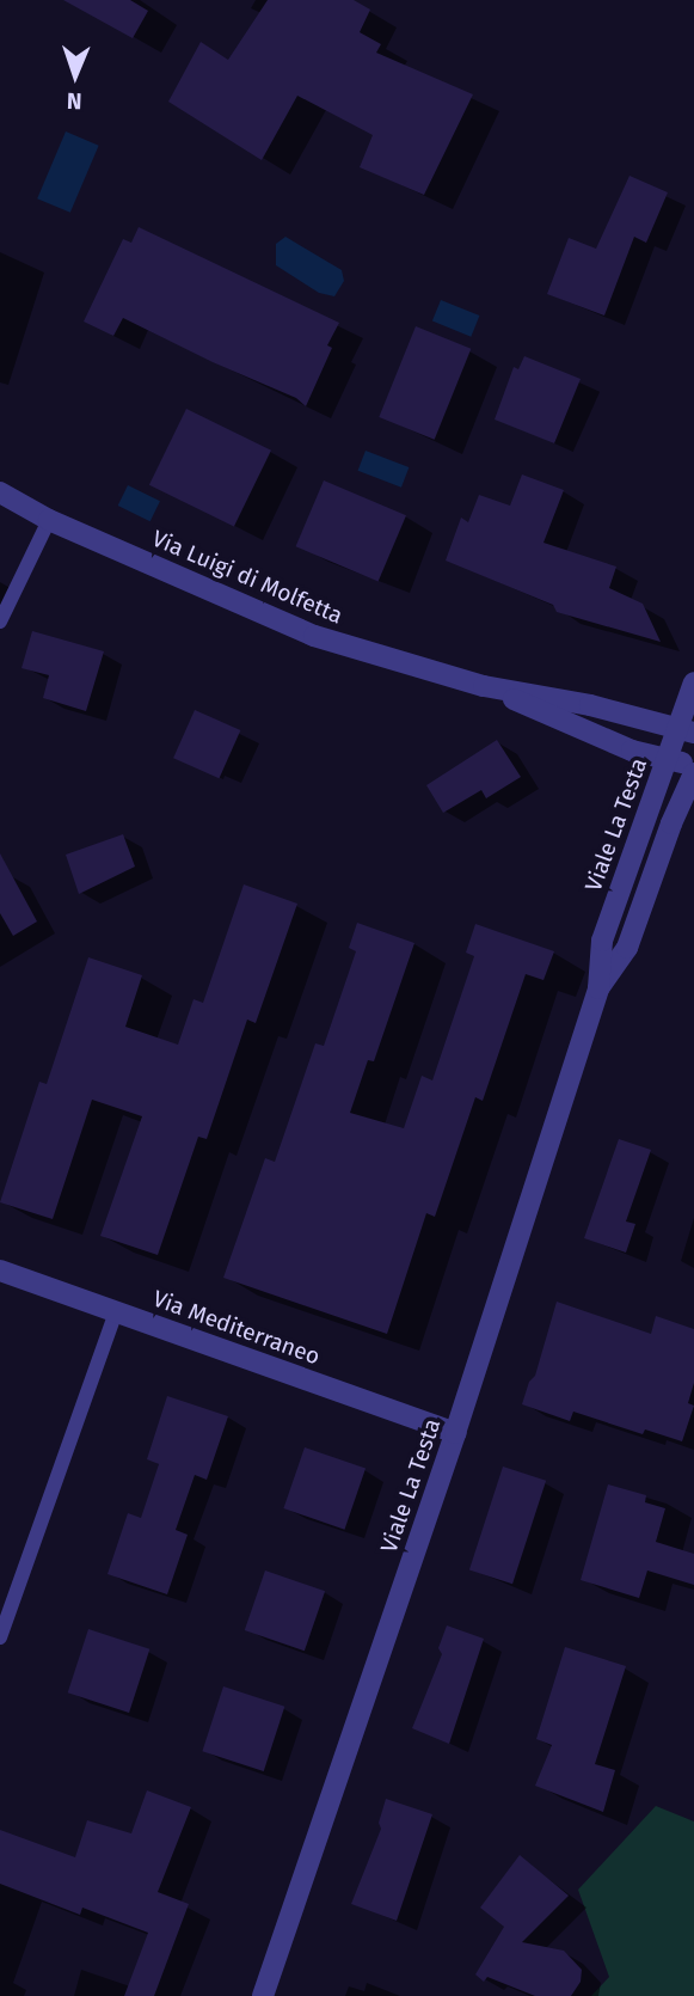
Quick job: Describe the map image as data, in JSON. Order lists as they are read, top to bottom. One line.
{"streets":{"street":["Via Luigi di Molfetta","Viale La Testa","Via Mediterraneo"]},"crossings":[["Via Luigi di Molfetta","Viale La Testa"],["Viale La Testa","Via Mediterraneo"]],"north":"bottom"}
